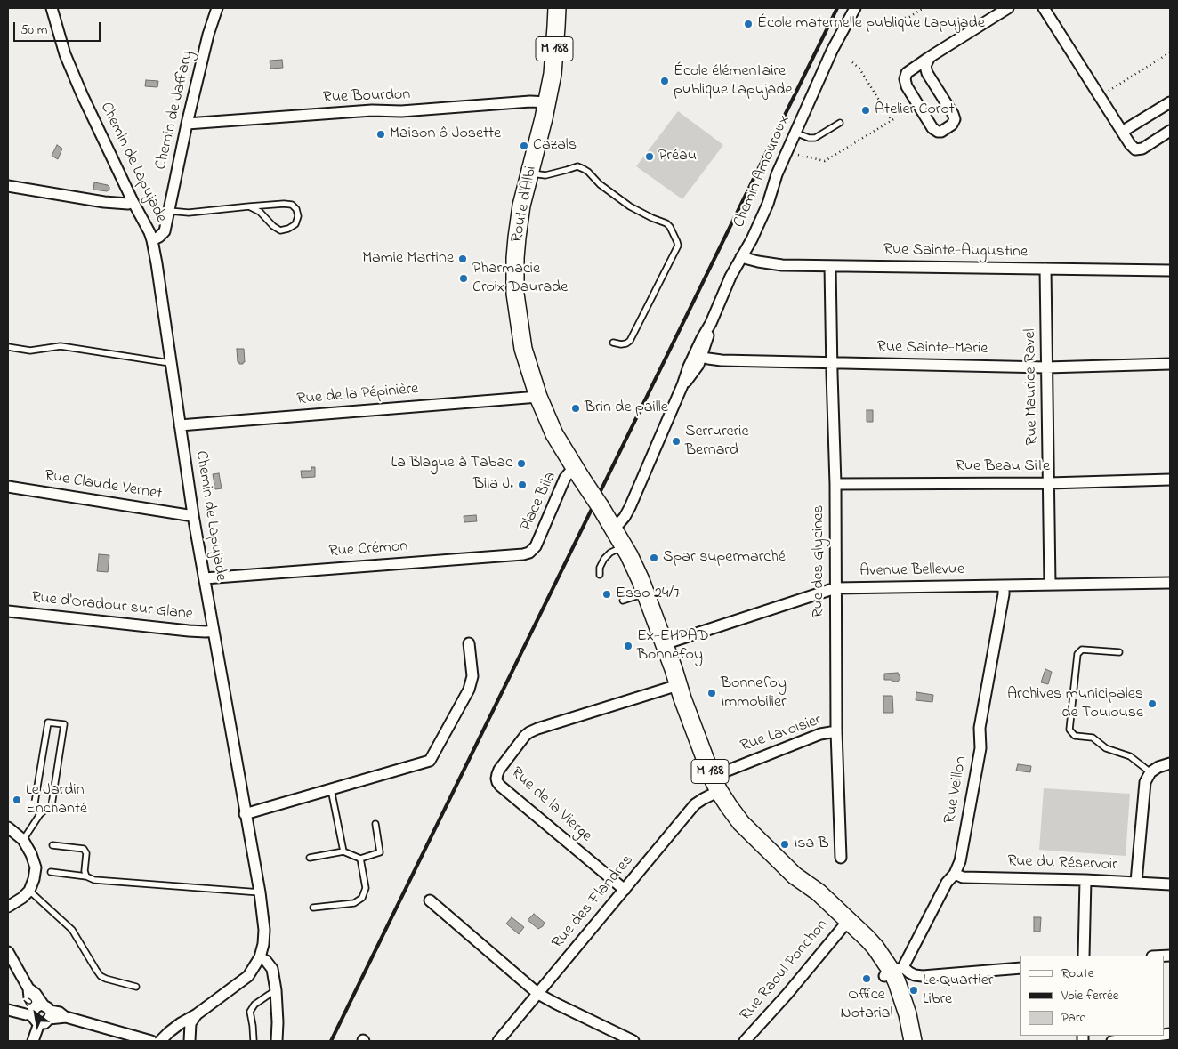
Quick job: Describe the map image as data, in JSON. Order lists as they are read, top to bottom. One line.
{"streets":{"main road":["M 188","Route d'Albi"],"street":["Rue Bourdon","Chemin de Jaffary","Chemin de Lapujade","Chemin Amouroux","Rue Sainte-Augustine","Rue Sainte-Marie","Rue Maurice Ravel","Rue de la Pépinière","Rue Beau Site","Rue Claude Vernet","Place Bila","Rue Crémon","Rue des Glycines","Avenue Bellevue","Rue d'Oradour sur Glane","Rue Lavoisier","Rue Veillon","Rue de la Vierge","Rue du Réservoir","Rue des Flandres","Rue Raoul Ponchon"]},"crossings":[["M 188","Chemin Amouroux"],["M 188","Route d'Albi"],["M 188","Avenue Bellevue"],["M 188","Rue Lavoisier"],["M 188","Rue Veillon"],["M 188","Rue de la Vierge"],["M 188","Rue des Flandres"],["M 188","Rue Raoul Ponchon"],["Rue Bourdon","Chemin de Jaffary"],["Rue Bourdon","Route d'Albi"],["Chemin de Jaffary","Chemin de Lapujade"],["Chemin de Lapujade","Rue de la Pépinière"],["Chemin de Lapujade","Rue Claude Vernet"],["Chemin de Lapujade","Rue Crémon"],["Chemin de Lapujade","Rue d'Oradour sur Glane"],["Chemin Amouroux","Route d'Albi"],["Chemin Amouroux","Rue Sainte-Augustine"],["Chemin Amouroux","Rue Sainte-Marie"],["Route d'Albi","Rue de la Pépinière"],["Route d'Albi","Place Bila"],["Rue Sainte-Augustine","Rue Maurice Ravel"],["Rue Sainte-Augustine","Rue des Glycines"],["Rue Sainte-Marie","Rue Maurice Ravel"],["Rue Sainte-Marie","Rue des Glycines"],["Rue Maurice Ravel","Rue Beau Site"],["Rue Maurice Ravel","Avenue Bellevue"],["Rue Beau Site","Rue des Glycines"],["Place Bila","Rue Crémon"],["Rue des Glycines","Avenue Bellevue"],["Rue des Glycines","Rue Lavoisier"],["Avenue Bellevue","Rue Veillon"],["Rue Lavoisier","Rue des Flandres"],["Rue Veillon","Rue du Réservoir"],["Rue de la Vierge","Rue des Flandres"]],"places":["École maternelle publique Lapujade","École élémentaire publique Lapujade","Atelier Corot","Maison ô Josette","Cazals","Préau","Mamie Martine","Pharmacie Croix Daurade","Brin de paille","Serrurerie Bernard","La Blague à Tabac","Bila J.","Spar supermarché","Esso 24/7","Ex-EHPAD Bonnefoy","Bonnefoy Immobilier","Archives municipales de Toulouse","Le Jardin Enchanté","Isa B","Office Notarial","Le Quartier Libre"],"legend":["Route","Voie ferrée","Parc"],"scale_bar":"50 m","north":"top left"}
